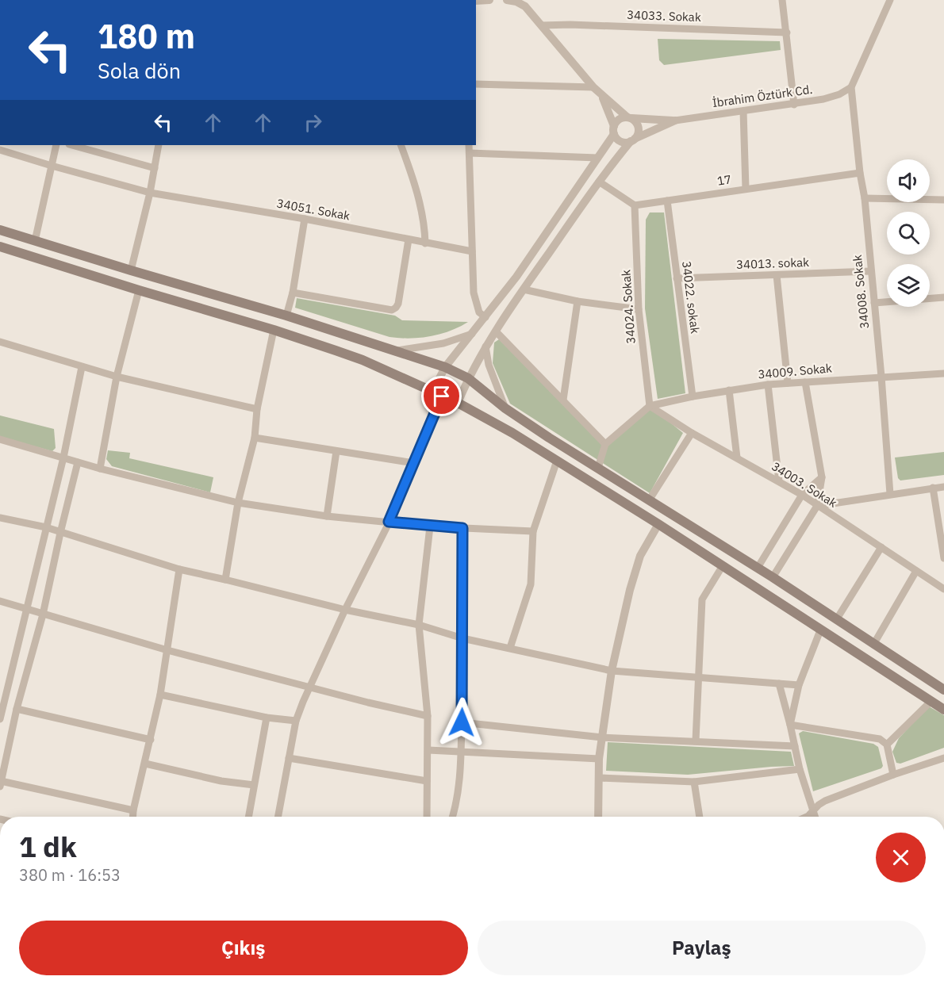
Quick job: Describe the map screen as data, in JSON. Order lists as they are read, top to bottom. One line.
{"streets":{"street":["34033. Sokak","İbrahim Öztürk Cd.","17","34051. Sokak","34013. sokak","34008. Sokak","34022. sokak","34024. Sokak","34009. Sokak","34003. Sokak"]},"crossings":[["İbrahim Öztürk Cd.","34008. Sokak"],["17","34008. Sokak"],["17","34022. sokak"],["17","34024. Sokak"],["34013. sokak","34008. Sokak"],["34013. sokak","34022. sokak"],["34008. Sokak","34009. Sokak"],["34022. sokak","34009. Sokak"],["34024. Sokak","34009. Sokak"],["34024. Sokak","34003. Sokak"],["34009. Sokak","34003. Sokak"]],"page":{"turn":["180 m","Sola dön"],"heading":["1 dk","380 m · 16:53"],"buttons":["Çıkış","Paylaş"]}}
